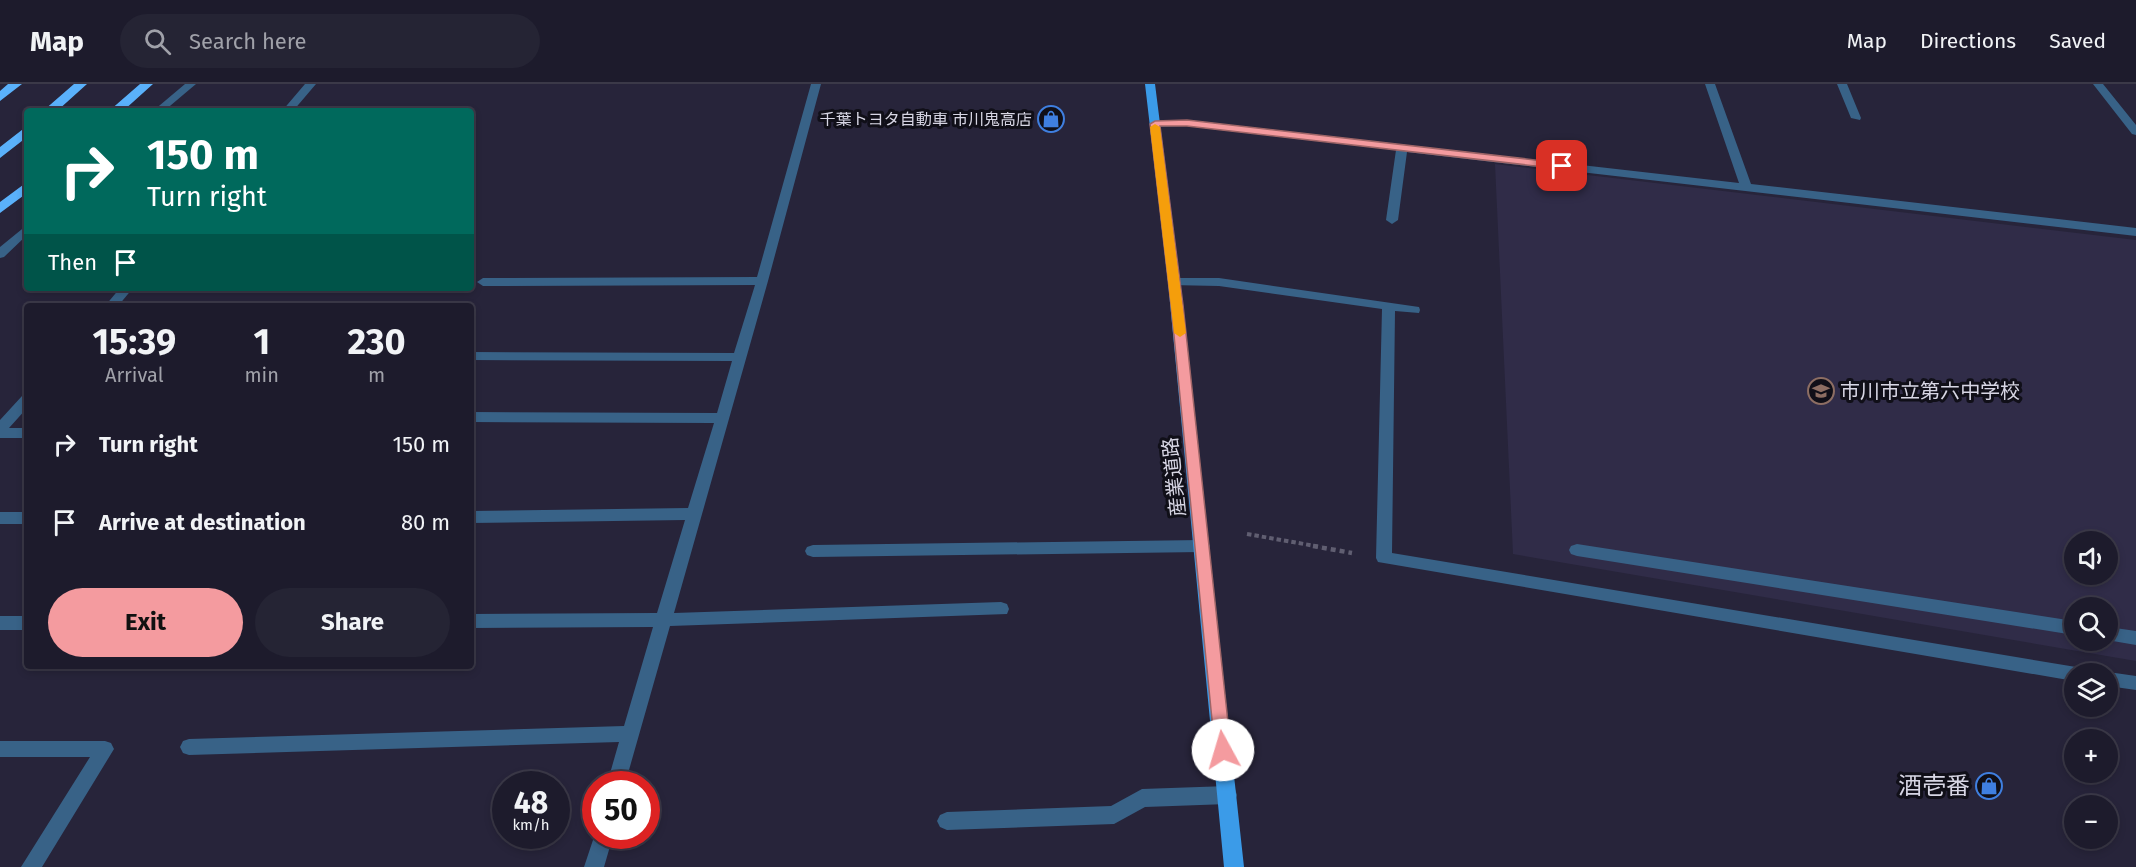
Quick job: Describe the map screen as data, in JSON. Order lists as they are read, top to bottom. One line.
{"streets":{"main road":["産業道路"]},"places":{"shop":["千葉トヨタ自動車 市川鬼高店","酒壱番"],"school or university":["市川市立第六中学校"]},"page":{"header":"Map","search":"Search here","nav":["Map","Directions","Saved"],"turn":["150 m","Turn right"],"then":"Then","eta":["15:39","Arrival","1","min","230","m"],"list":[{"name":"Turn right","value":"150 m"},{"name":"Arrive at destination","value":"80 m"}],"map_buttons":["+","−"],"buttons":["Exit","Share"],"speed":"48 km/h","limit":"50"}}
